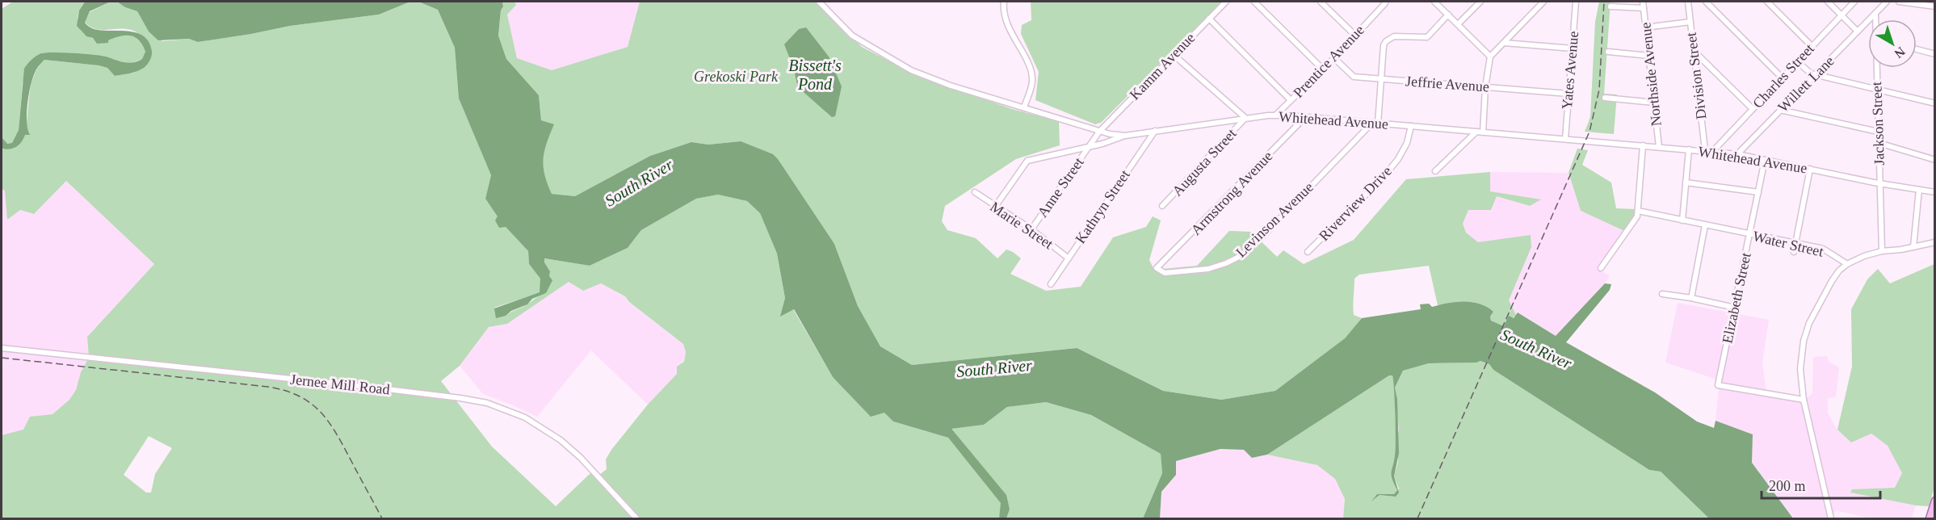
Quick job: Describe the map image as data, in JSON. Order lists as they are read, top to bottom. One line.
{"streets":{"street":["Prentice Avenue","Kamm Avenue","Yates Avenue","Northside Avenue","Division Street","Charles Street","Jeffrie Avenue","Willett Lane","Whitehead Avenue","Jackson Street","Augusta Street","Anne Street","Armstrong Avenue","Riverview Drive","Kathryn Street","Levinson Avenue","Marie Street","Water Street","Elizabeth Street","Jernee Mill Road"]},"crossings":[["Prentice Avenue","Jeffrie Avenue"],["Prentice Avenue","Whitehead Avenue"],["Kamm Avenue","Whitehead Avenue"],["Kamm Avenue","Anne Street"],["Yates Avenue","Jeffrie Avenue"],["Yates Avenue","Whitehead Avenue"],["Northside Avenue","Whitehead Avenue"],["Division Street","Whitehead Avenue"],["Charles Street","Whitehead Avenue"],["Willett Lane","Whitehead Avenue"],["Willett Lane","Jackson Street"],["Whitehead Avenue","Jackson Street"],["Whitehead Avenue","Augusta Street"],["Whitehead Avenue","Armstrong Avenue"],["Whitehead Avenue","Riverview Drive"],["Whitehead Avenue","Kathryn Street"],["Whitehead Avenue","Levinson Avenue"],["Whitehead Avenue","Elizabeth Street"],["Anne Street","Marie Street"],["Armstrong Avenue","Levinson Avenue"],["Kathryn Street","Marie Street"],["Water Street","Elizabeth Street"]],"water":["Bissett's Pond","South River"],"parks":["Grekoski Park"],"scale_bar":"200 m","north":"bottom right"}
